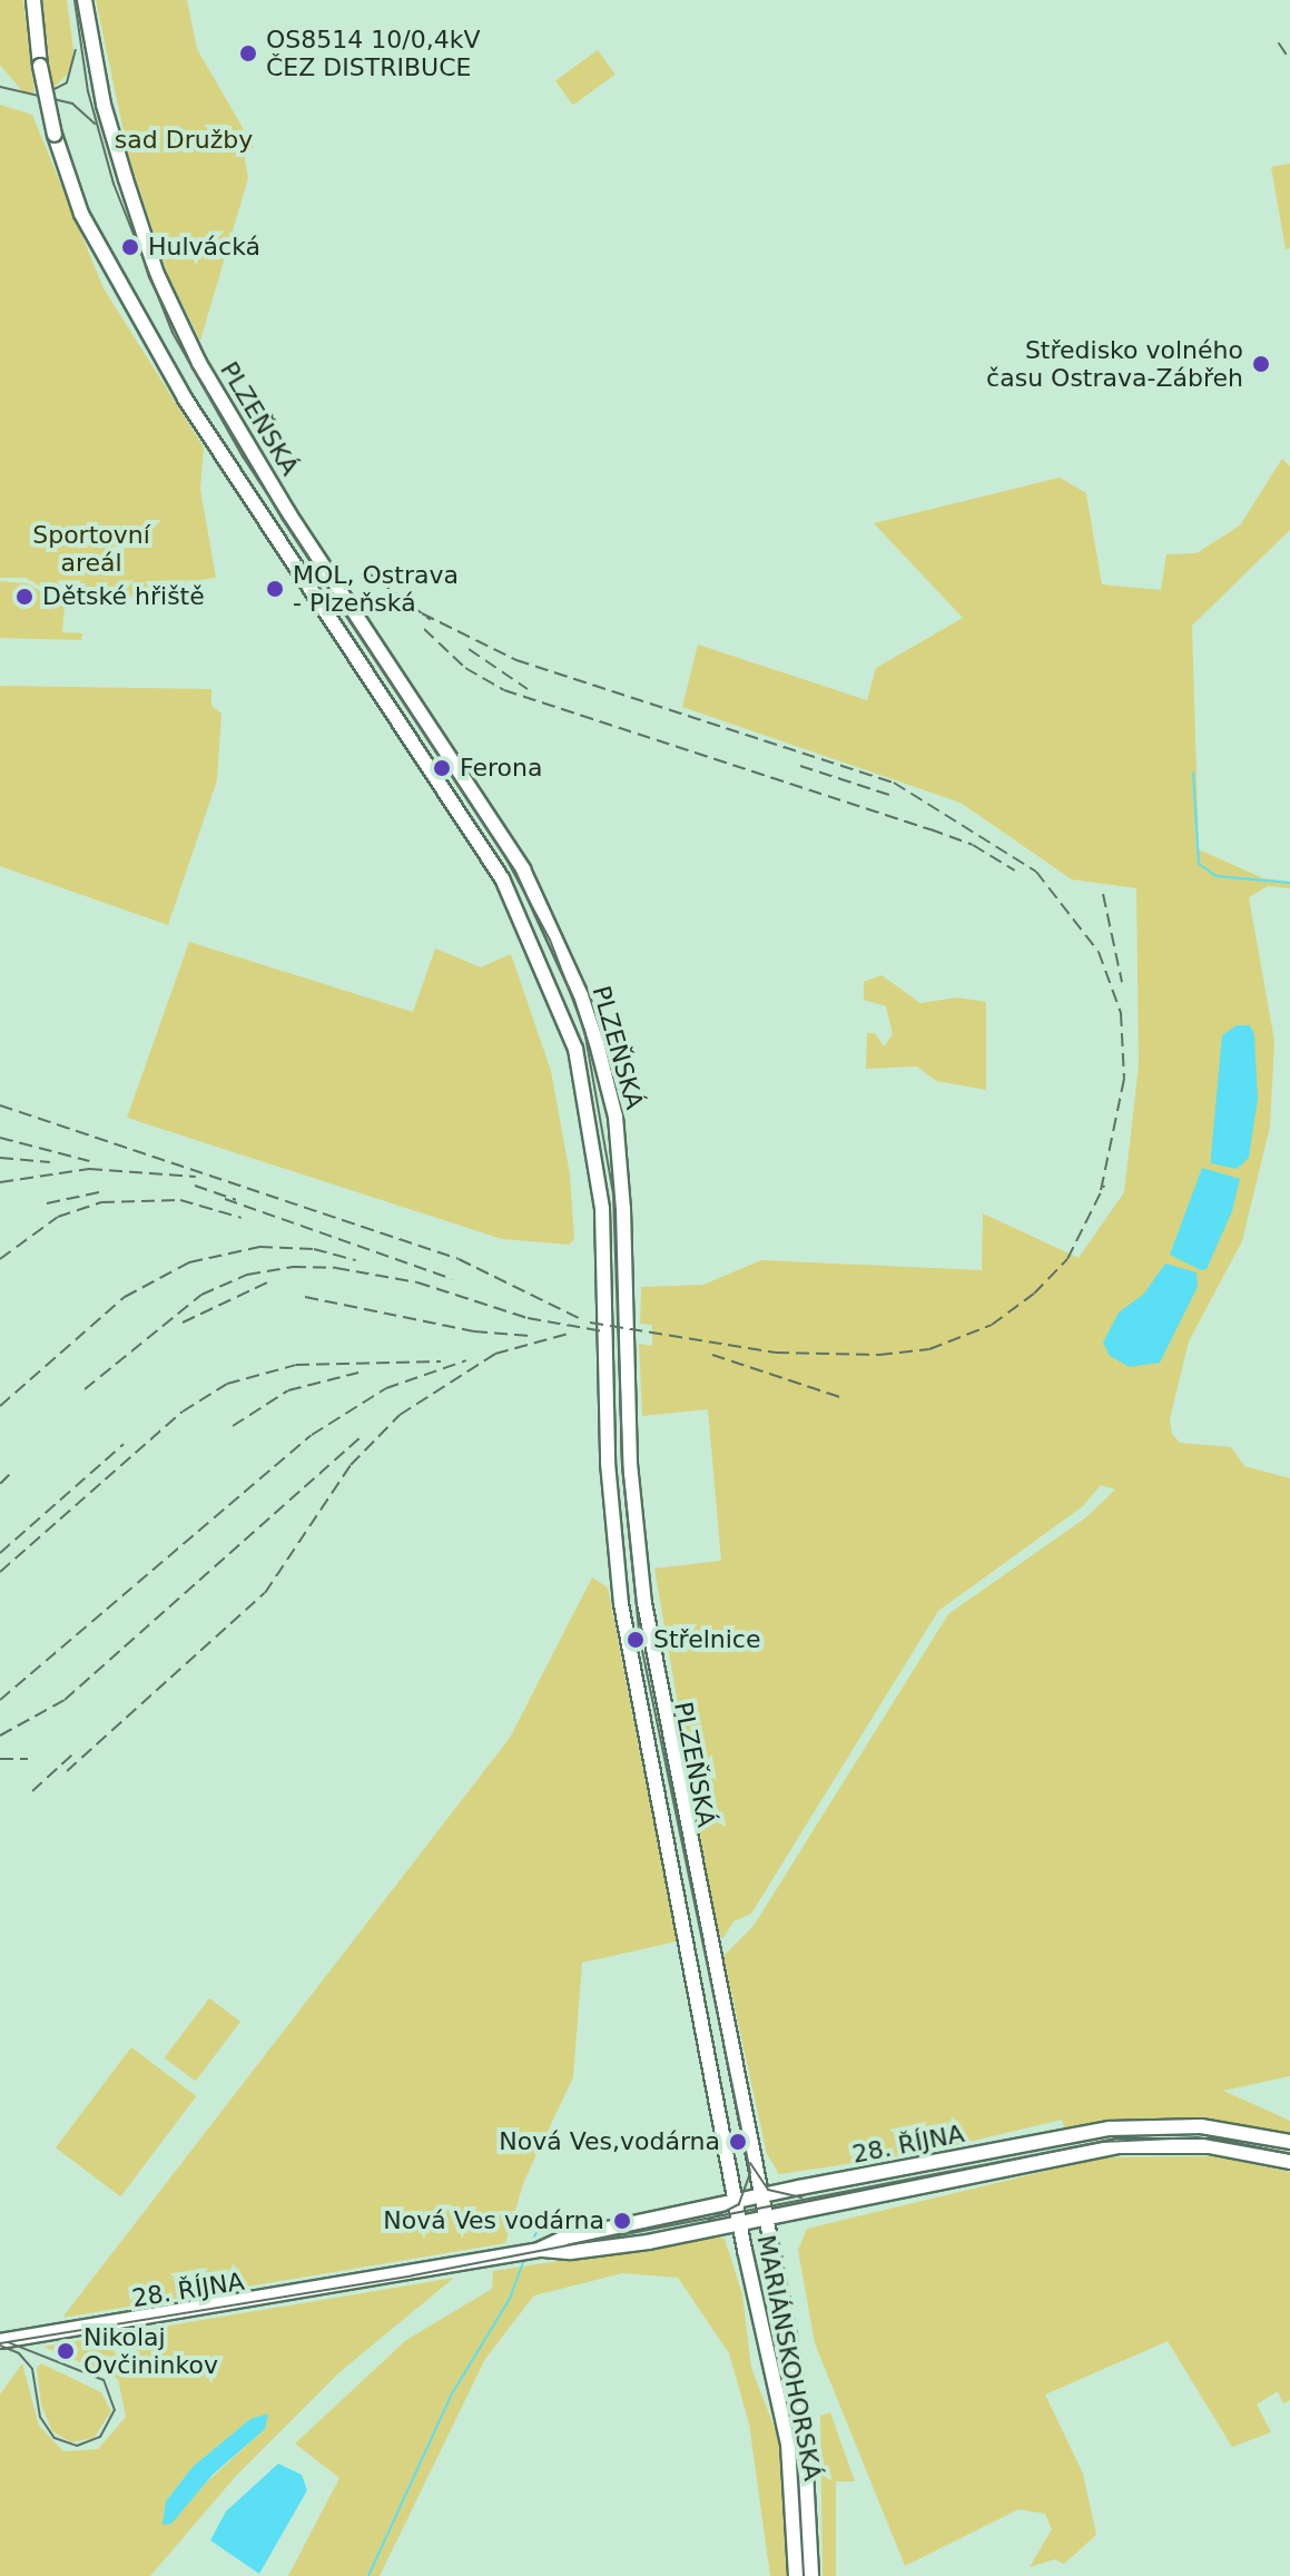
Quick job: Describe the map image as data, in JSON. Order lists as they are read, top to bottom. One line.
{"streets":{"main road":["PLZEŇSKÁ","28. ŘÍJNA","MARIÁNSKOHORSKÁ"]},"crossings":[["PLZEŇSKÁ","28. ŘÍJNA"],["PLZEŇSKÁ","MARIÁNSKOHORSKÁ"],["28. ŘÍJNA","MARIÁNSKOHORSKÁ"]],"parks":["sad Družby","Sportovní areál"],"places":["OS8514 10/0,4kV ČEZ DISTRIBUCE","Hulvácká","Středisko volného času Ostrava-Zábřeh","MOL, Ostrava - Plzeňská","Dětské hřiště","Ferona","Střelnice","Nová Ves,vodárna","Nová Ves vodárna","Nikolaj Ovčininkov"]}
